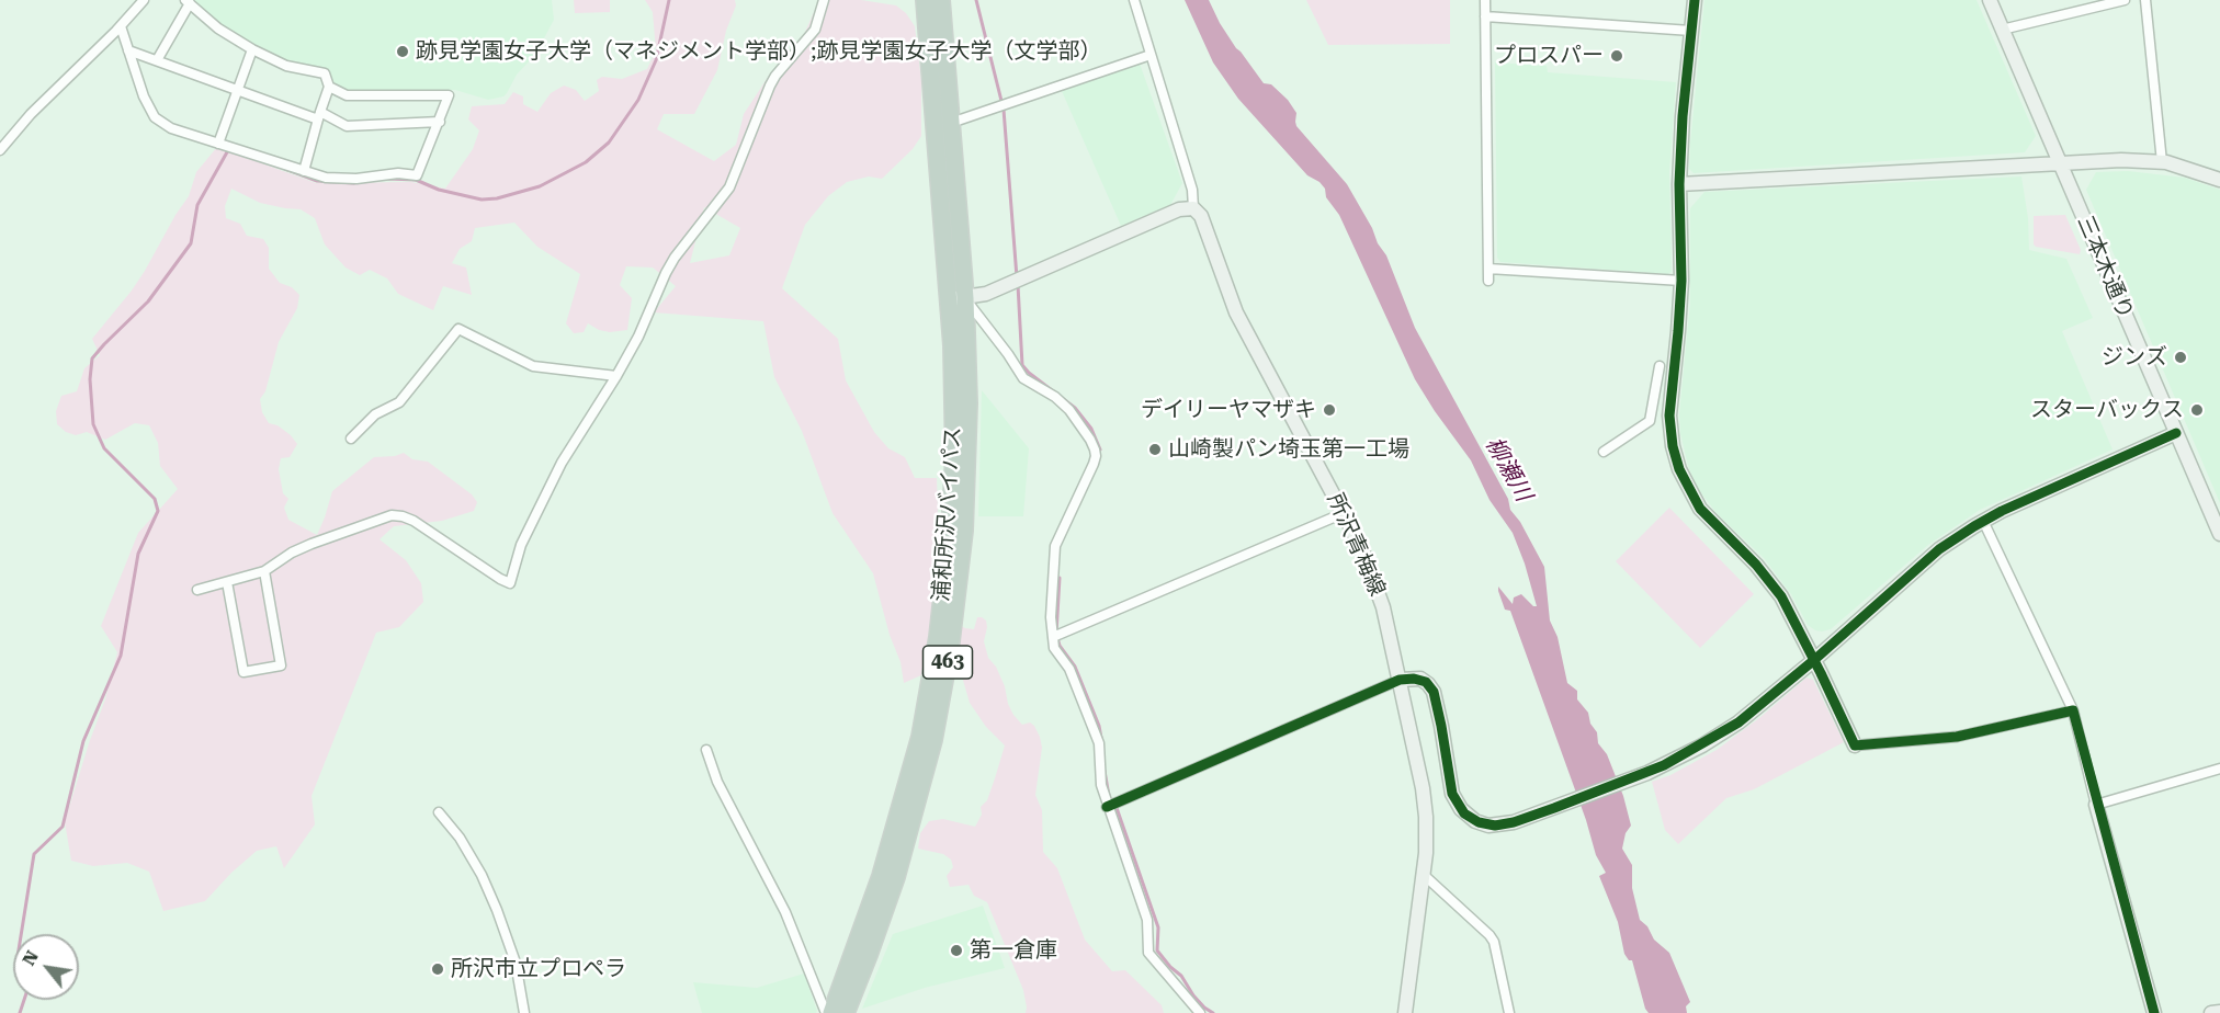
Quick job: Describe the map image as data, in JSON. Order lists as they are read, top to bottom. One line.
{"streets":{"highway":["浦和所沢バイパス","463"],"street":["三本木通り","所沢青梅線"]},"water":["柳瀬川"],"places":["跡見学園女子大学（マネジメント学部）;跡見学園女子大学（文学部）","プロスパー","ジンズ","デイリーヤマザキ","スターバックス","山崎製パン埼玉第一工場","第一倉庫","所沢市立プロペラ"],"north":"top left"}
